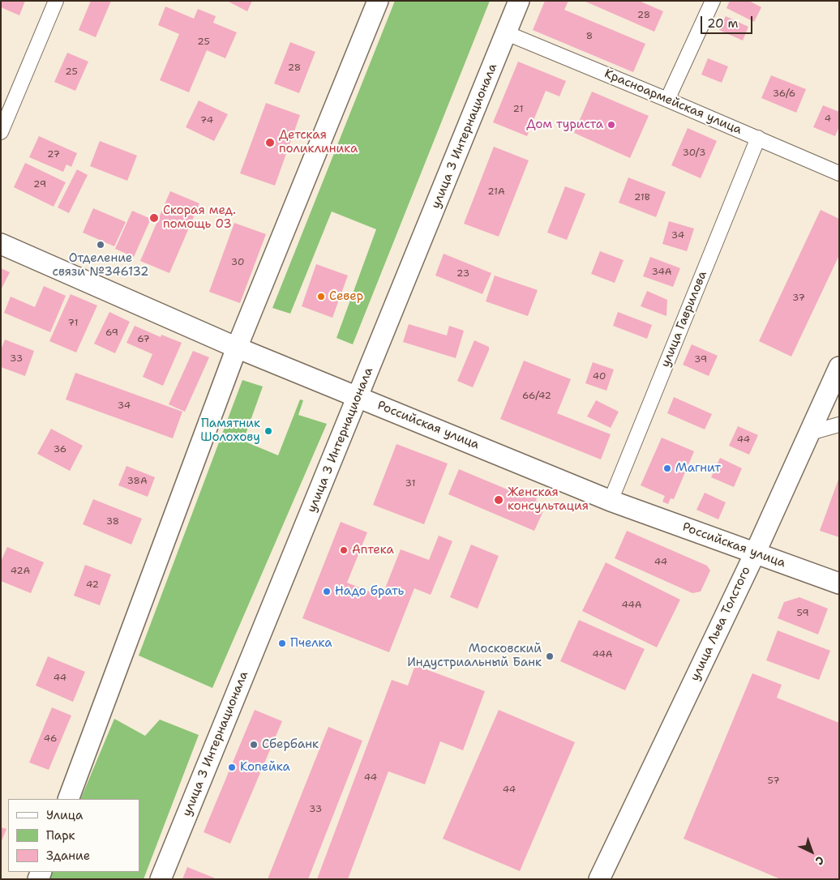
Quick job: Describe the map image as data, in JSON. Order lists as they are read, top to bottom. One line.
{"streets":{"main road":["улица 3 Интернационала","Российская улица","улица Льва Толстого"],"street":["Красноармейская улица","улица Гаврилова"]},"crossings":[["Красноармейская улица","улица 3 Интернационала"],["Красноармейская улица","улица Гаврилова"],["улица 3 Интернационала","Российская улица"],["улица Гаврилова","Российская улица"],["Российская улица","улица Льва Толстого"]],"places":["Дом туриста","Детская поликлиника","Скорая мед. помощь 03","Отделение связи №346132","Север","Памятник Шолохову","Магнит","Женская консультация","Аптека","Надо брать","Пчелка","Московский Индустриальный Банк","Сбербанк","Копейка"],"house_numbers":["28","8","25","28","25","36/6","21","4","74","30/3","27","29","21А","21В","34","30","34А","23","37","71","69","67","33","39","40","66/42","34","44","36","38А","31","38","44","42А","42","44А","59","44А","44","46","44","57","44","33"],"legend":["Улица","Парк","Здание"],"scale_bar":"20 m","north":"bottom right"}
